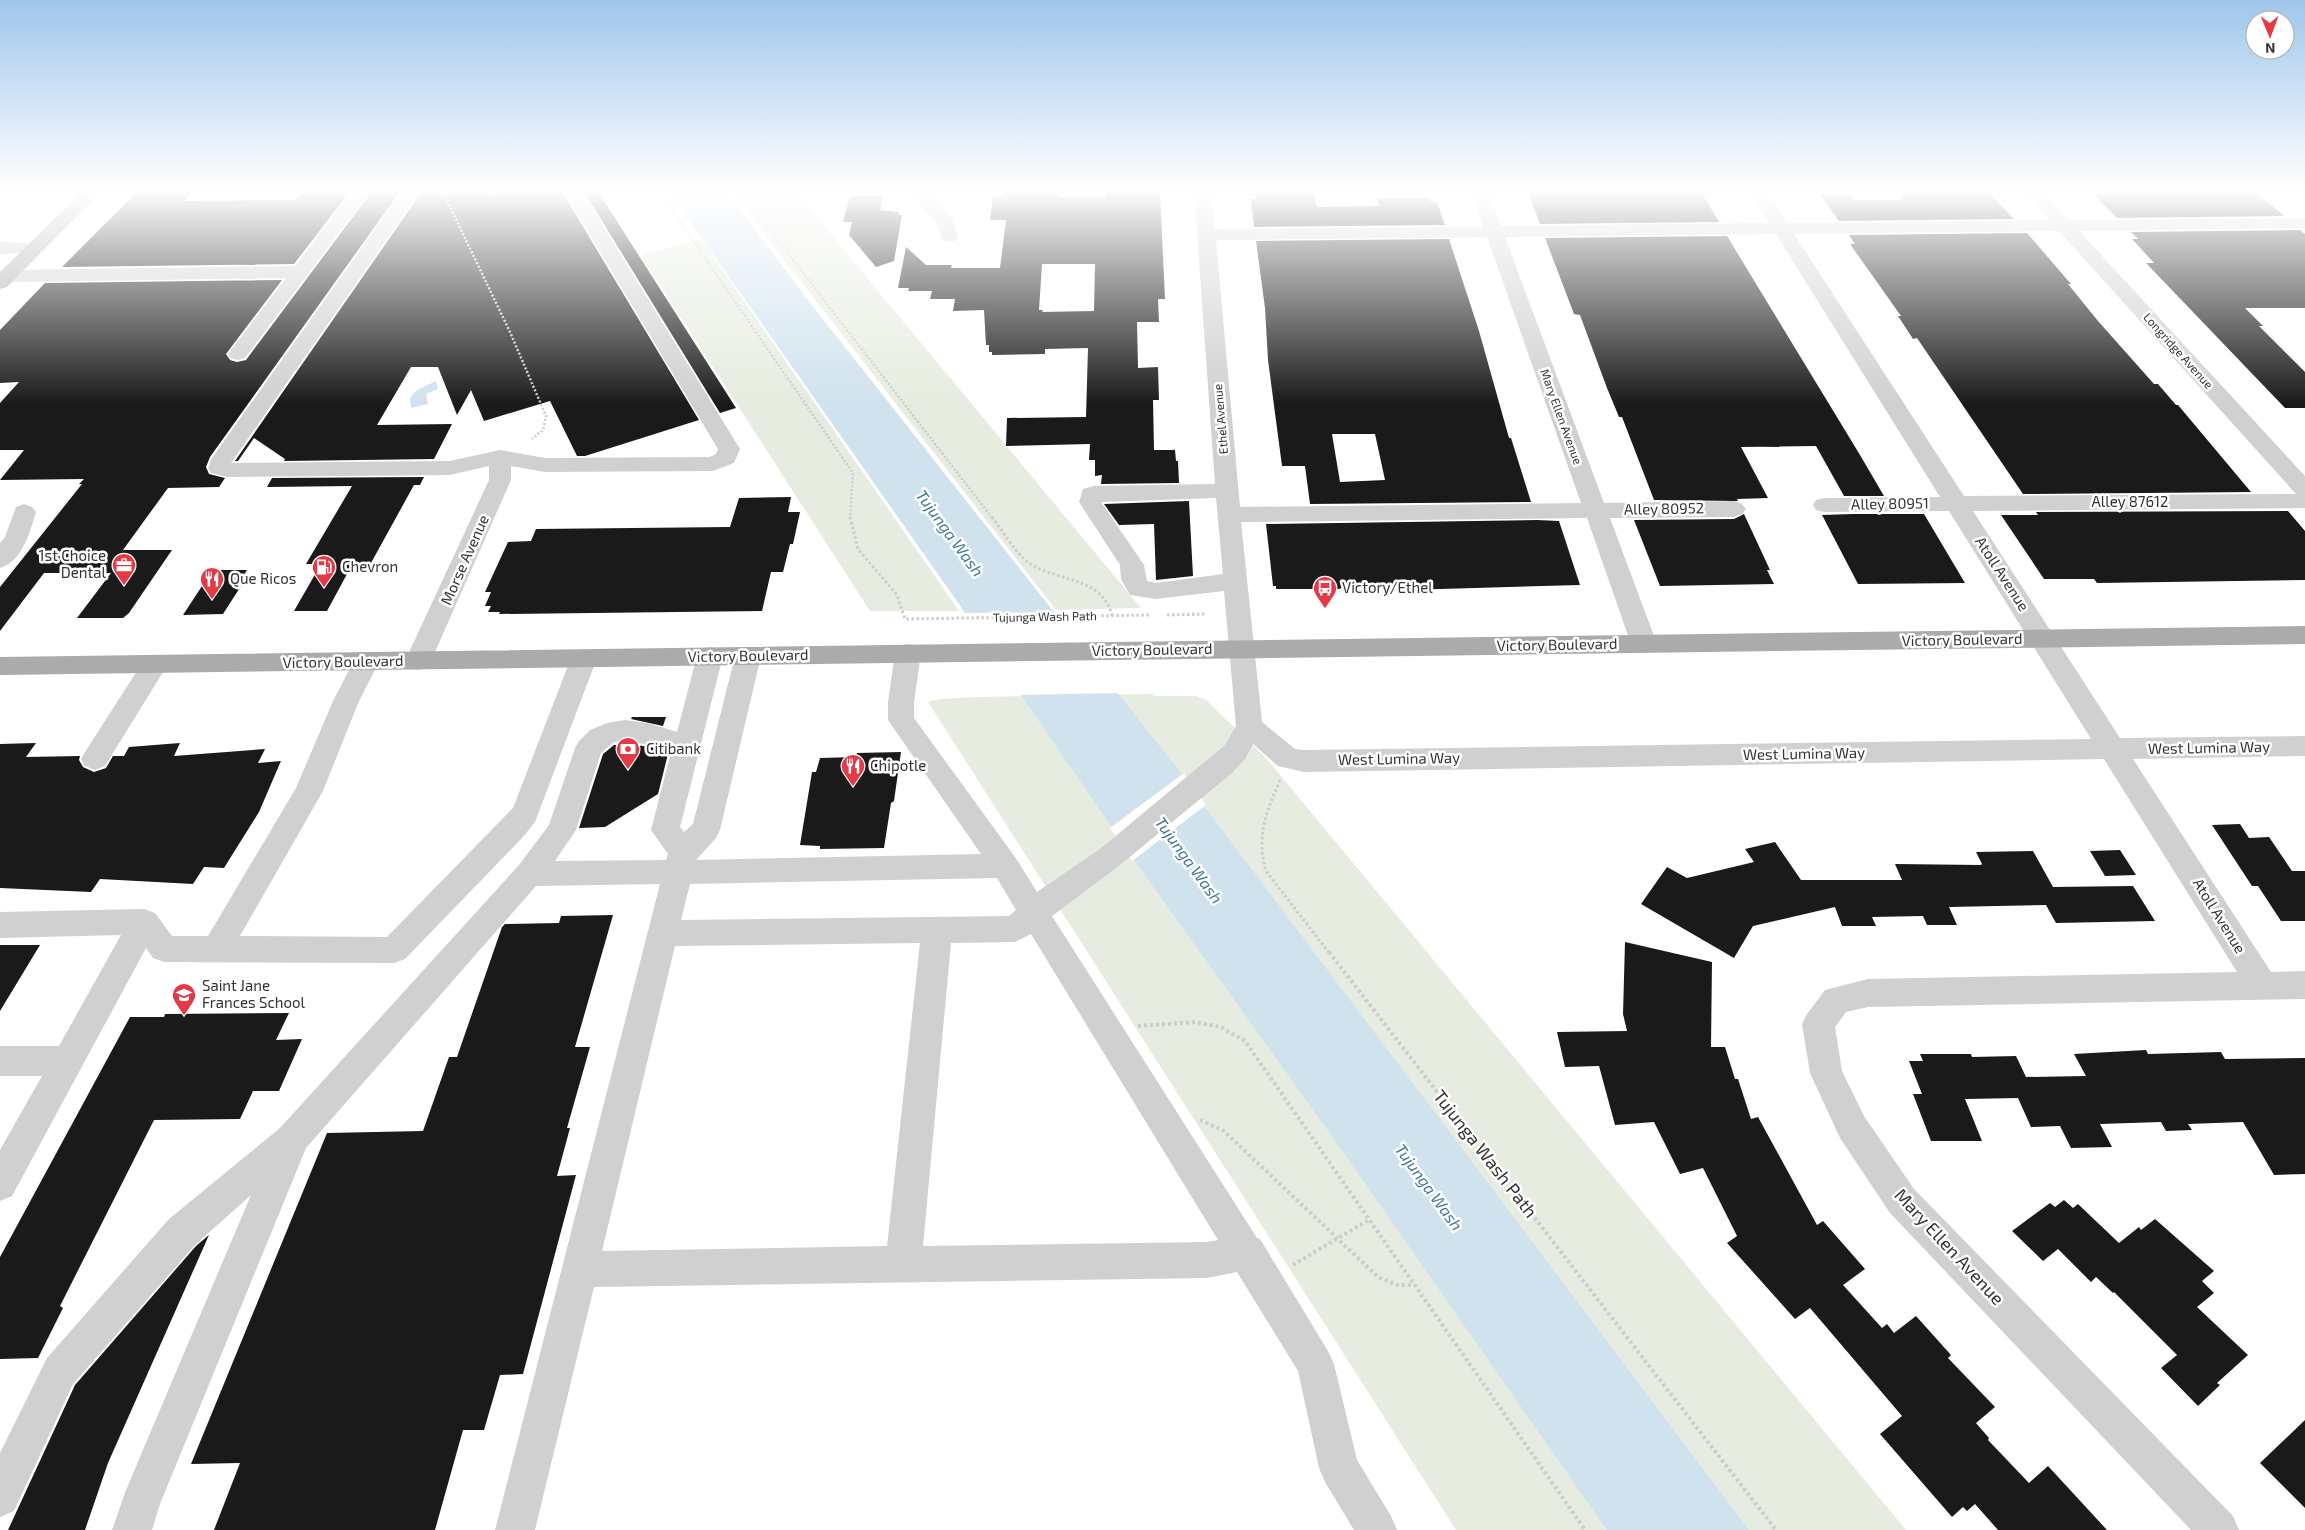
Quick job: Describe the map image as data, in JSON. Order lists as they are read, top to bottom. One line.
{"streets":{"main road":["Victory Boulevard"],"street":["Longridge Avenue","Mary Ellen Avenue","Ethel Avenue","Alley 87612","Alley 80951","Alley 80952","Morse Avenue","Atoll Avenue","West Lumina Way"],"path":["Tujunga Wash Path"]},"crossings":[["Mary Ellen Avenue","Alley 80952"],["Mary Ellen Avenue","Atoll Avenue"],["Mary Ellen Avenue","Victory Boulevard"],["Ethel Avenue","Alley 80952"],["Ethel Avenue","Victory Boulevard"],["Alley 87612","Alley 80951"],["Alley 87612","Atoll Avenue"],["Alley 80951","Atoll Avenue"],["Morse Avenue","Victory Boulevard"],["Atoll Avenue","Victory Boulevard"],["Atoll Avenue","West Lumina Way"],["Tujunga Wash Path","West Lumina Way"]],"water":["Tujunga Wash"],"places":{"office":["1st Choice Dental"],"fuel station":["Chevron"],"restaurant":["Que Ricos","Chipotle"],"bus stop":["Victory/Ethel"],"bank":["Citibank"],"school or university":["Saint Jane Frances School"]},"north":"bottom"}
